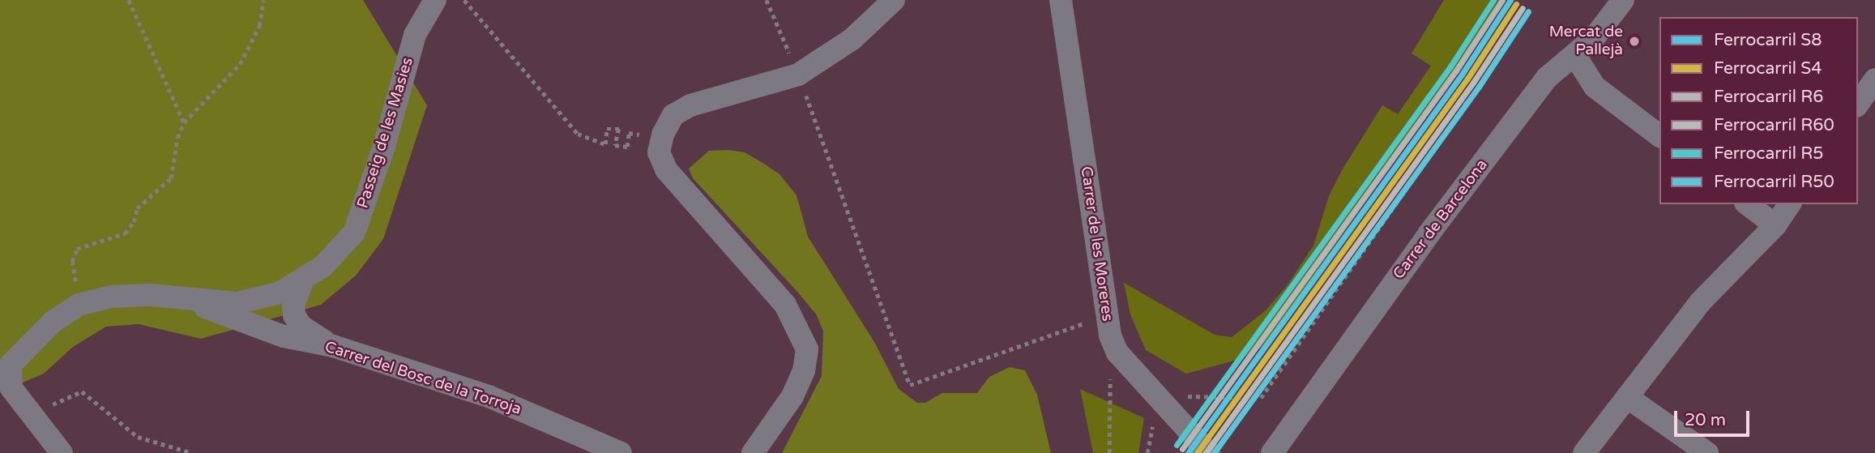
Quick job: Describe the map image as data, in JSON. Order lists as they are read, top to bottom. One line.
{"streets":{"street":["Passeig de les Masies","Carrer de Barcelona","Carrer de les Moreres","Carrer del Bosc de la Torroja"]},"crossings":[["Passeig de les Masies","Carrer del Bosc de la Torroja"]],"places":["Mercat de Pallejà"],"lines":["rail line S8","rail line R6","rail line R5","rail line S4","rail line R60","rail line R50"],"legend":["Ferrocarril S8","Ferrocarril S4","Ferrocarril R6","Ferrocarril R60","Ferrocarril R5","Ferrocarril R50"],"scale_bar":"20 m"}
